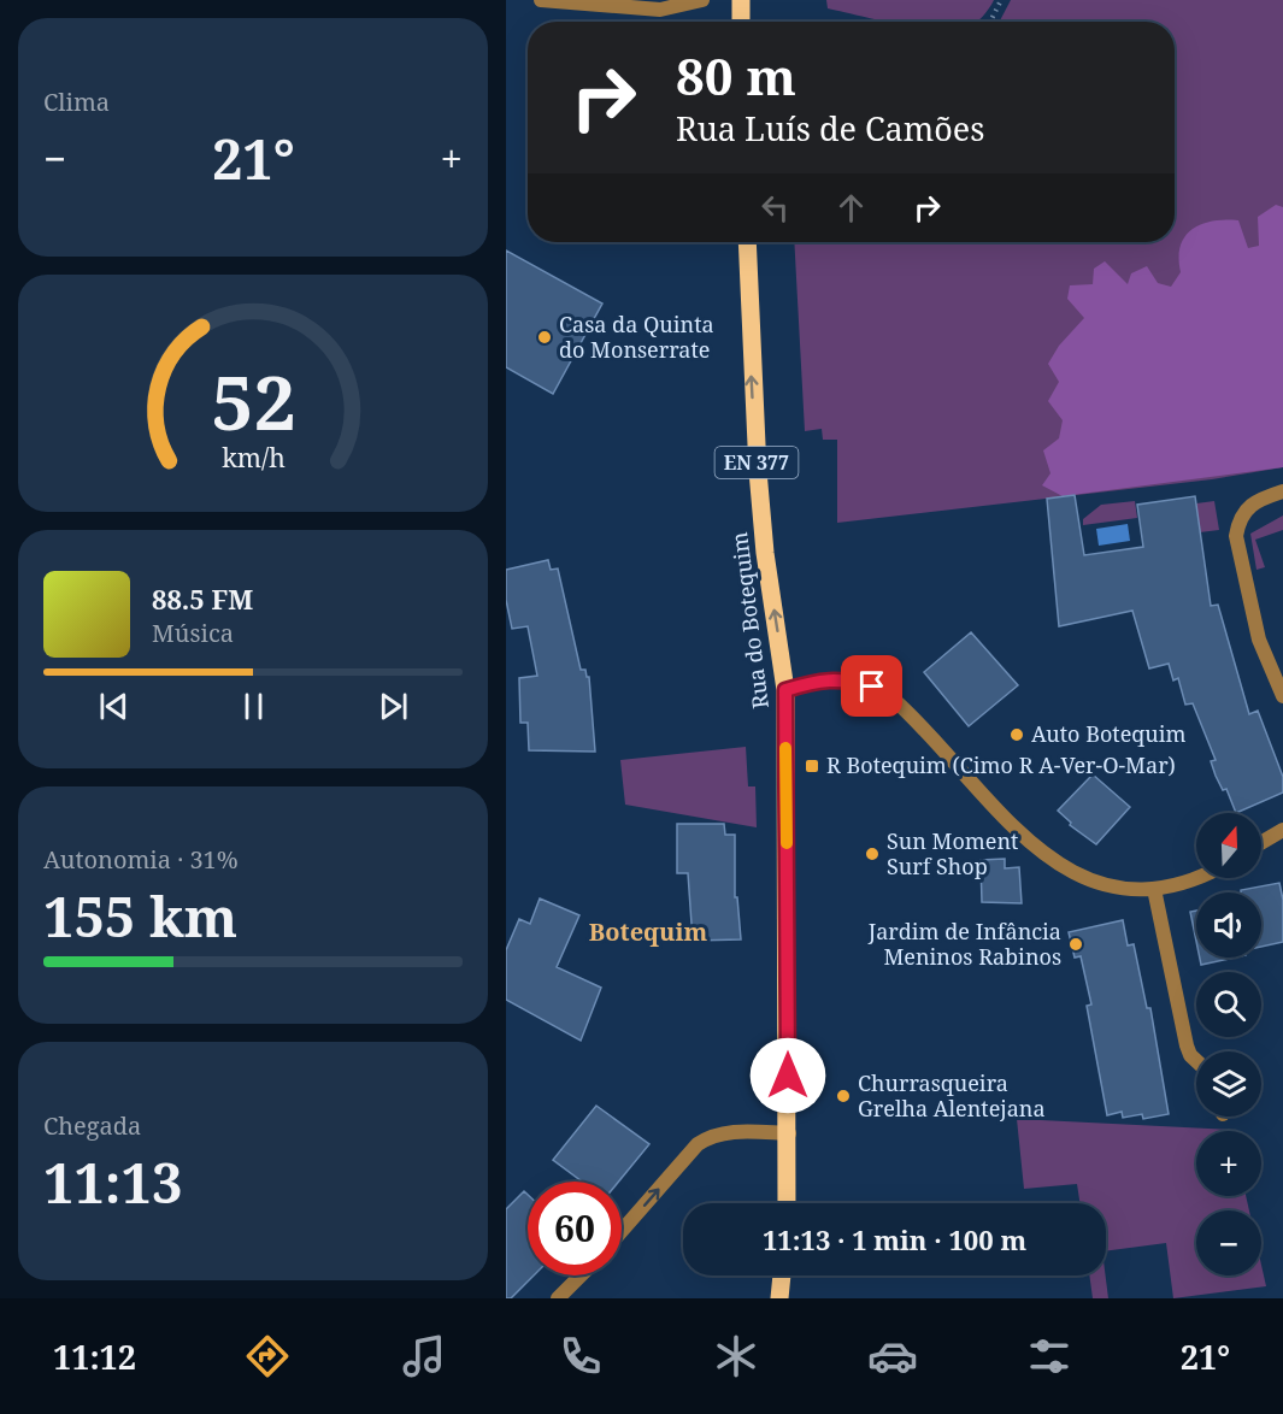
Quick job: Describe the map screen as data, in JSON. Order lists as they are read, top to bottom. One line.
{"streets":{"main road":["EN 377","Rua do Botequim"]},"crossings":[["EN 377","Rua do Botequim"]],"one_way":["Rua do Botequim"],"districts":["Botequim"],"places":{"other":["Casa da Quinta do Monserrate","Auto Botequim","Sun Moment Surf Shop","Jardim de Infância Meninos Rabinos","Churrasqueira Grelha Alentejana"],"transit":["R Botequim (Cimo R A-Ver-O-Mar)"]},"north":"top","page":{"tile":["Clima",["Autonomia · 31%","155 km"],["Chegada","11:13"]],"turn":["80 m","Rua Luís de Camões"],"heat":["−","21°","+"],"song":["88.5 FM","Música"],"map_buttons":["+","−"],"limit":"60","trip":"11:13 · 1 min · 100 m","tabs":["11:12","21°"],"gauge":["52","km/h"]}}
